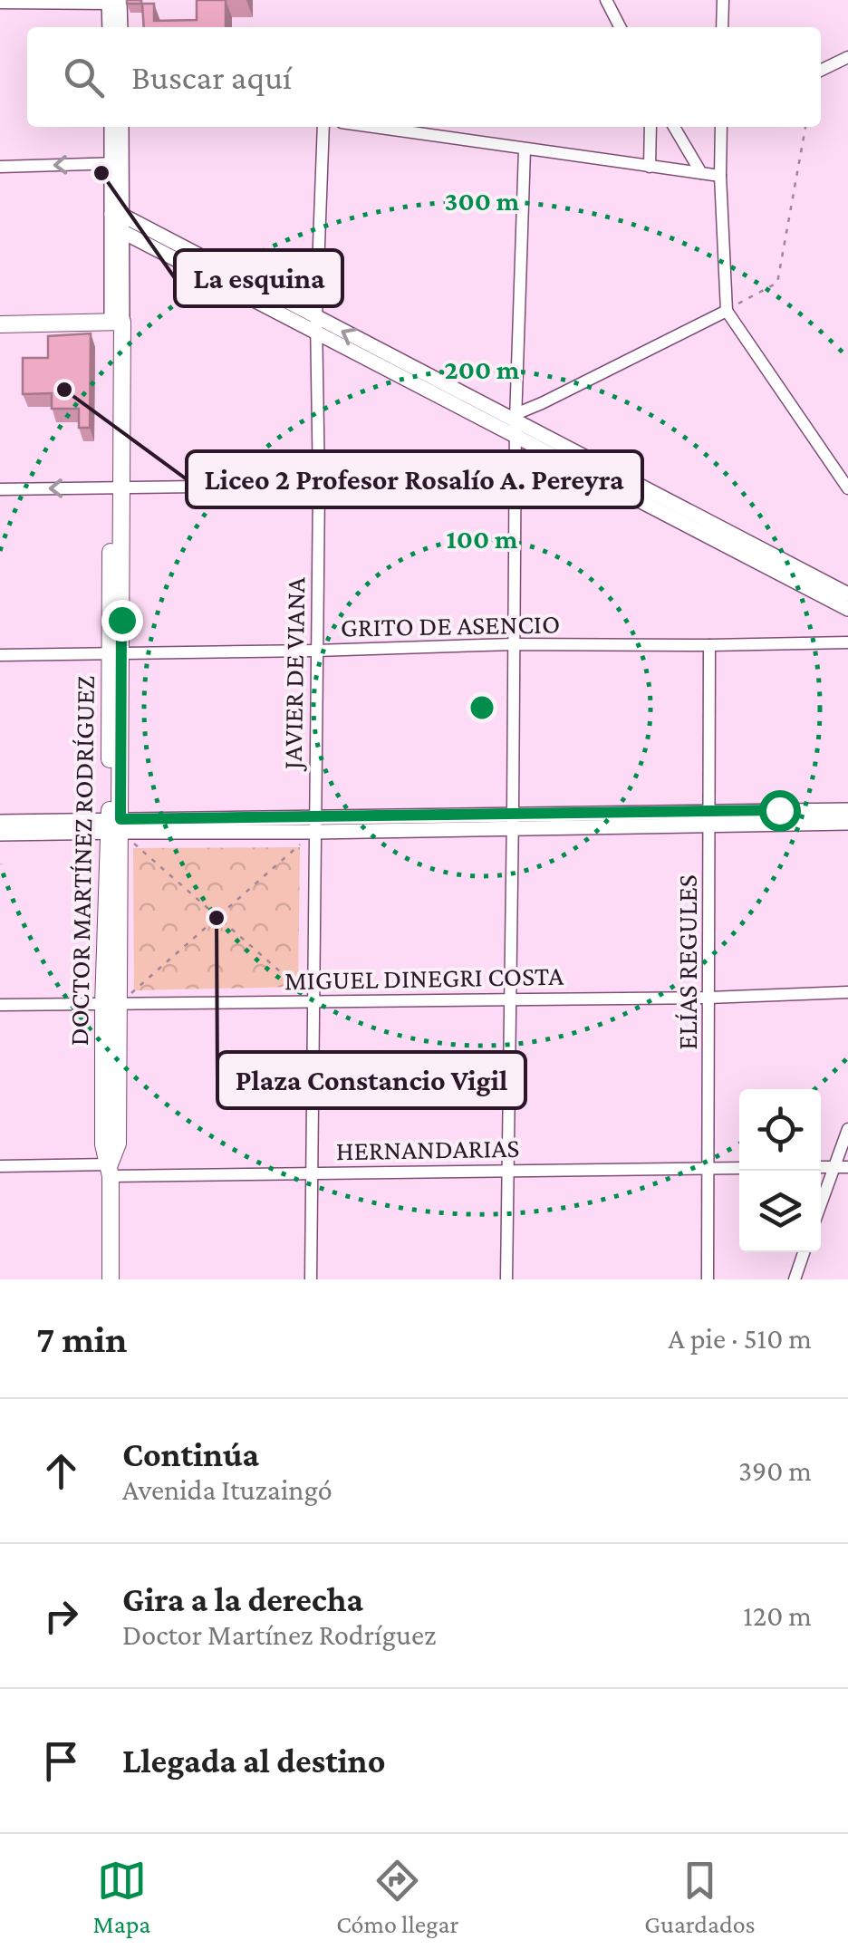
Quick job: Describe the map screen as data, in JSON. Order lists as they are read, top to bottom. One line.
{"streets":{"main road":["DOCTOR MARTÍNEZ RODRÍGUEZ"],"street":["GRITO DE ASENCIO","JAVIER DE VIANA","ELÍAS REGULES","MIGUEL DINEGRI COSTA","HERNANDARIAS"]},"crossings":[["GRITO DE ASENCIO","JAVIER DE VIANA"],["GRITO DE ASENCIO","DOCTOR MARTÍNEZ RODRÍGUEZ"],["GRITO DE ASENCIO","ELÍAS REGULES"],["JAVIER DE VIANA","MIGUEL DINEGRI COSTA"],["JAVIER DE VIANA","HERNANDARIAS"],["DOCTOR MARTÍNEZ RODRÍGUEZ","MIGUEL DINEGRI COSTA"],["DOCTOR MARTÍNEZ RODRÍGUEZ","HERNANDARIAS"],["ELÍAS REGULES","MIGUEL DINEGRI COSTA"],["ELÍAS REGULES","HERNANDARIAS"]],"places":["La esquina","Liceo 2 Profesor Rosalío A. Pereyra","Plaza Constancio Vigil"],"page":{"search":"Buscar aquí","heading":["7 min","A pie · 510 m"],"list":[["Continúa","Avenida Ituzaingó","390 m"],["Gira a la derecha","Doctor Martínez Rodríguez","120 m"],"Llegada al destino"],"nav":["Mapa","Cómo llegar","Guardados"]},"rings":["300 m","200 m","100 m"]}
